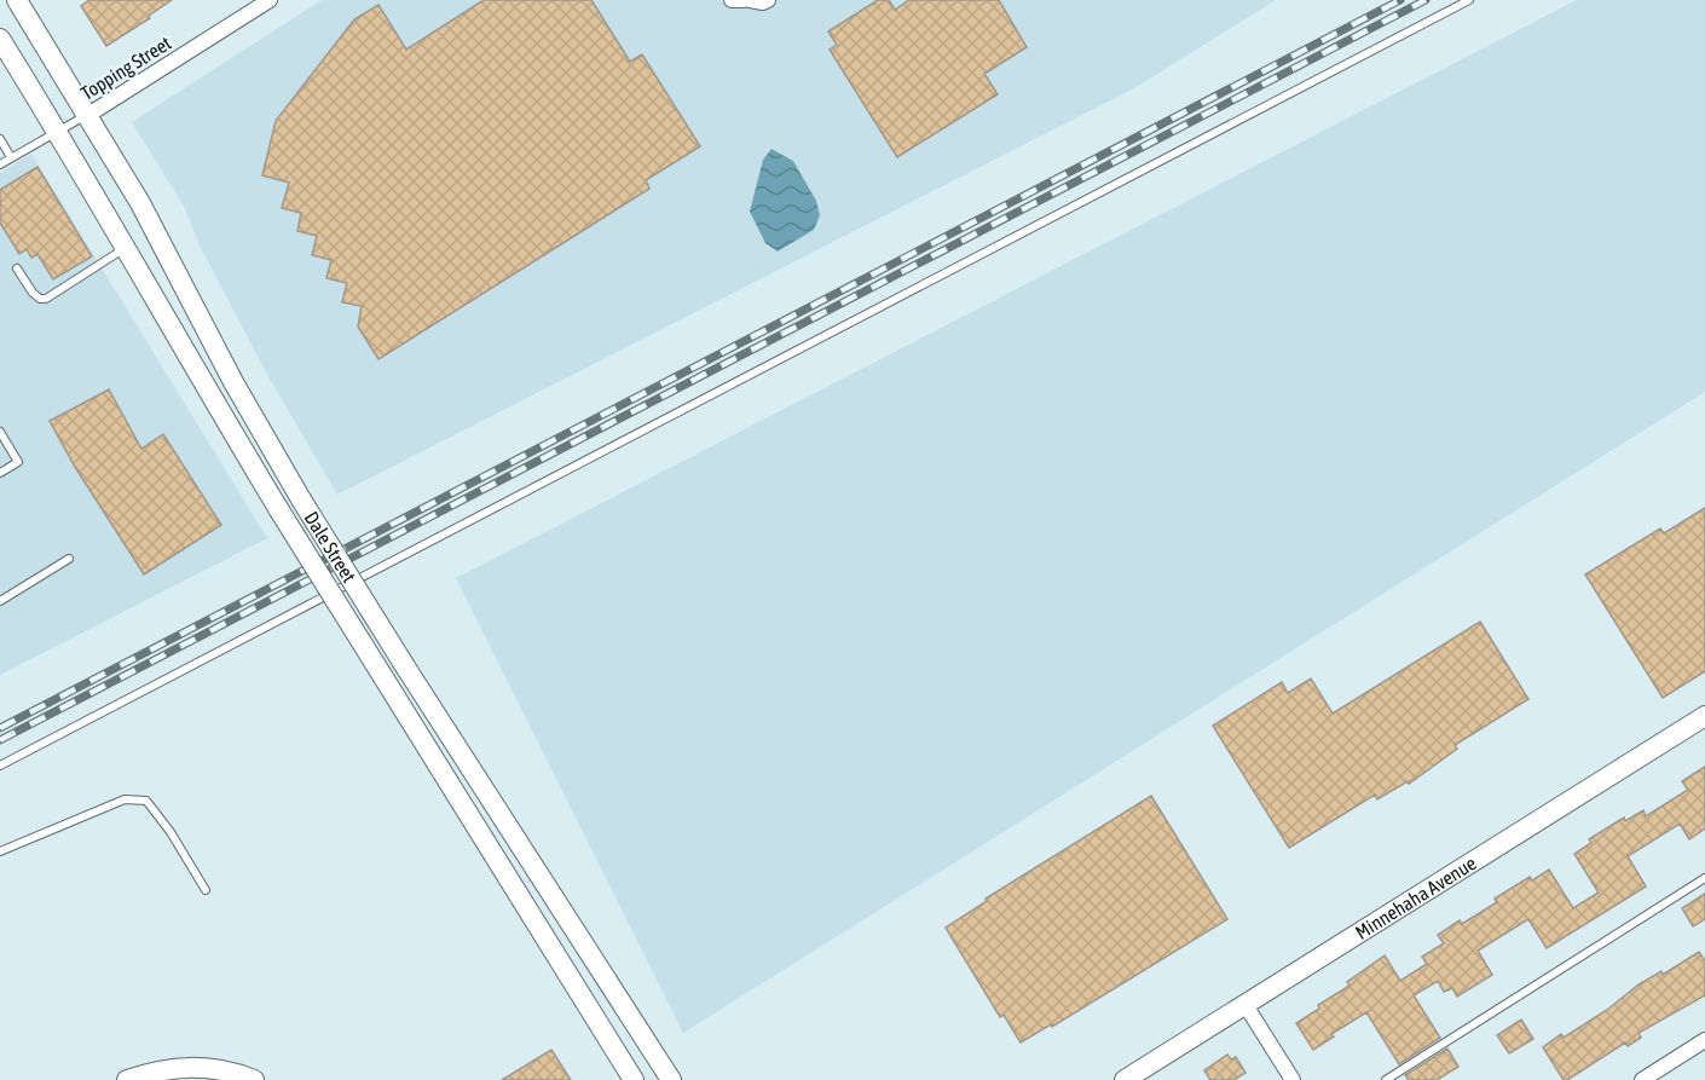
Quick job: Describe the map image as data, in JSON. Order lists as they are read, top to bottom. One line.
{"streets":{"main road":["Dale Street","Minnehaha Avenue"],"street":["Topping Street"]},"crossings":[["Topping Street","Dale Street"]]}
